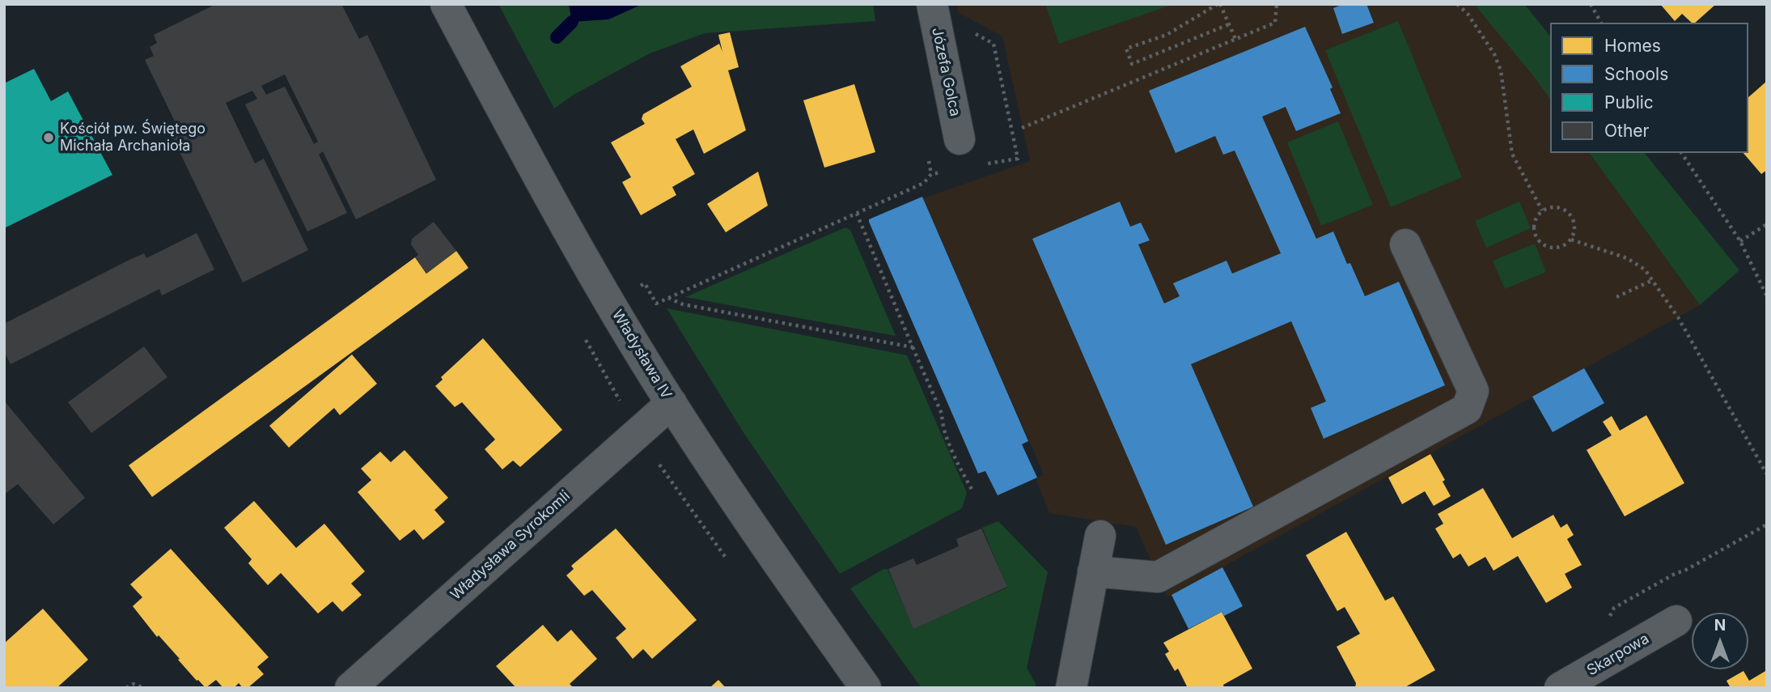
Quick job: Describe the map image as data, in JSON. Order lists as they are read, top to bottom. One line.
{"streets":{"street":["Józefa Golca","Władysława IV","Władysława Syrokomli","Skarpowa"]},"crossings":[["Władysława IV","Władysława Syrokomli"]],"places":["Kościół pw. Świętego Michała Archanioła"],"legend":["Homes","Schools","Public","Other"],"north":"top"}
